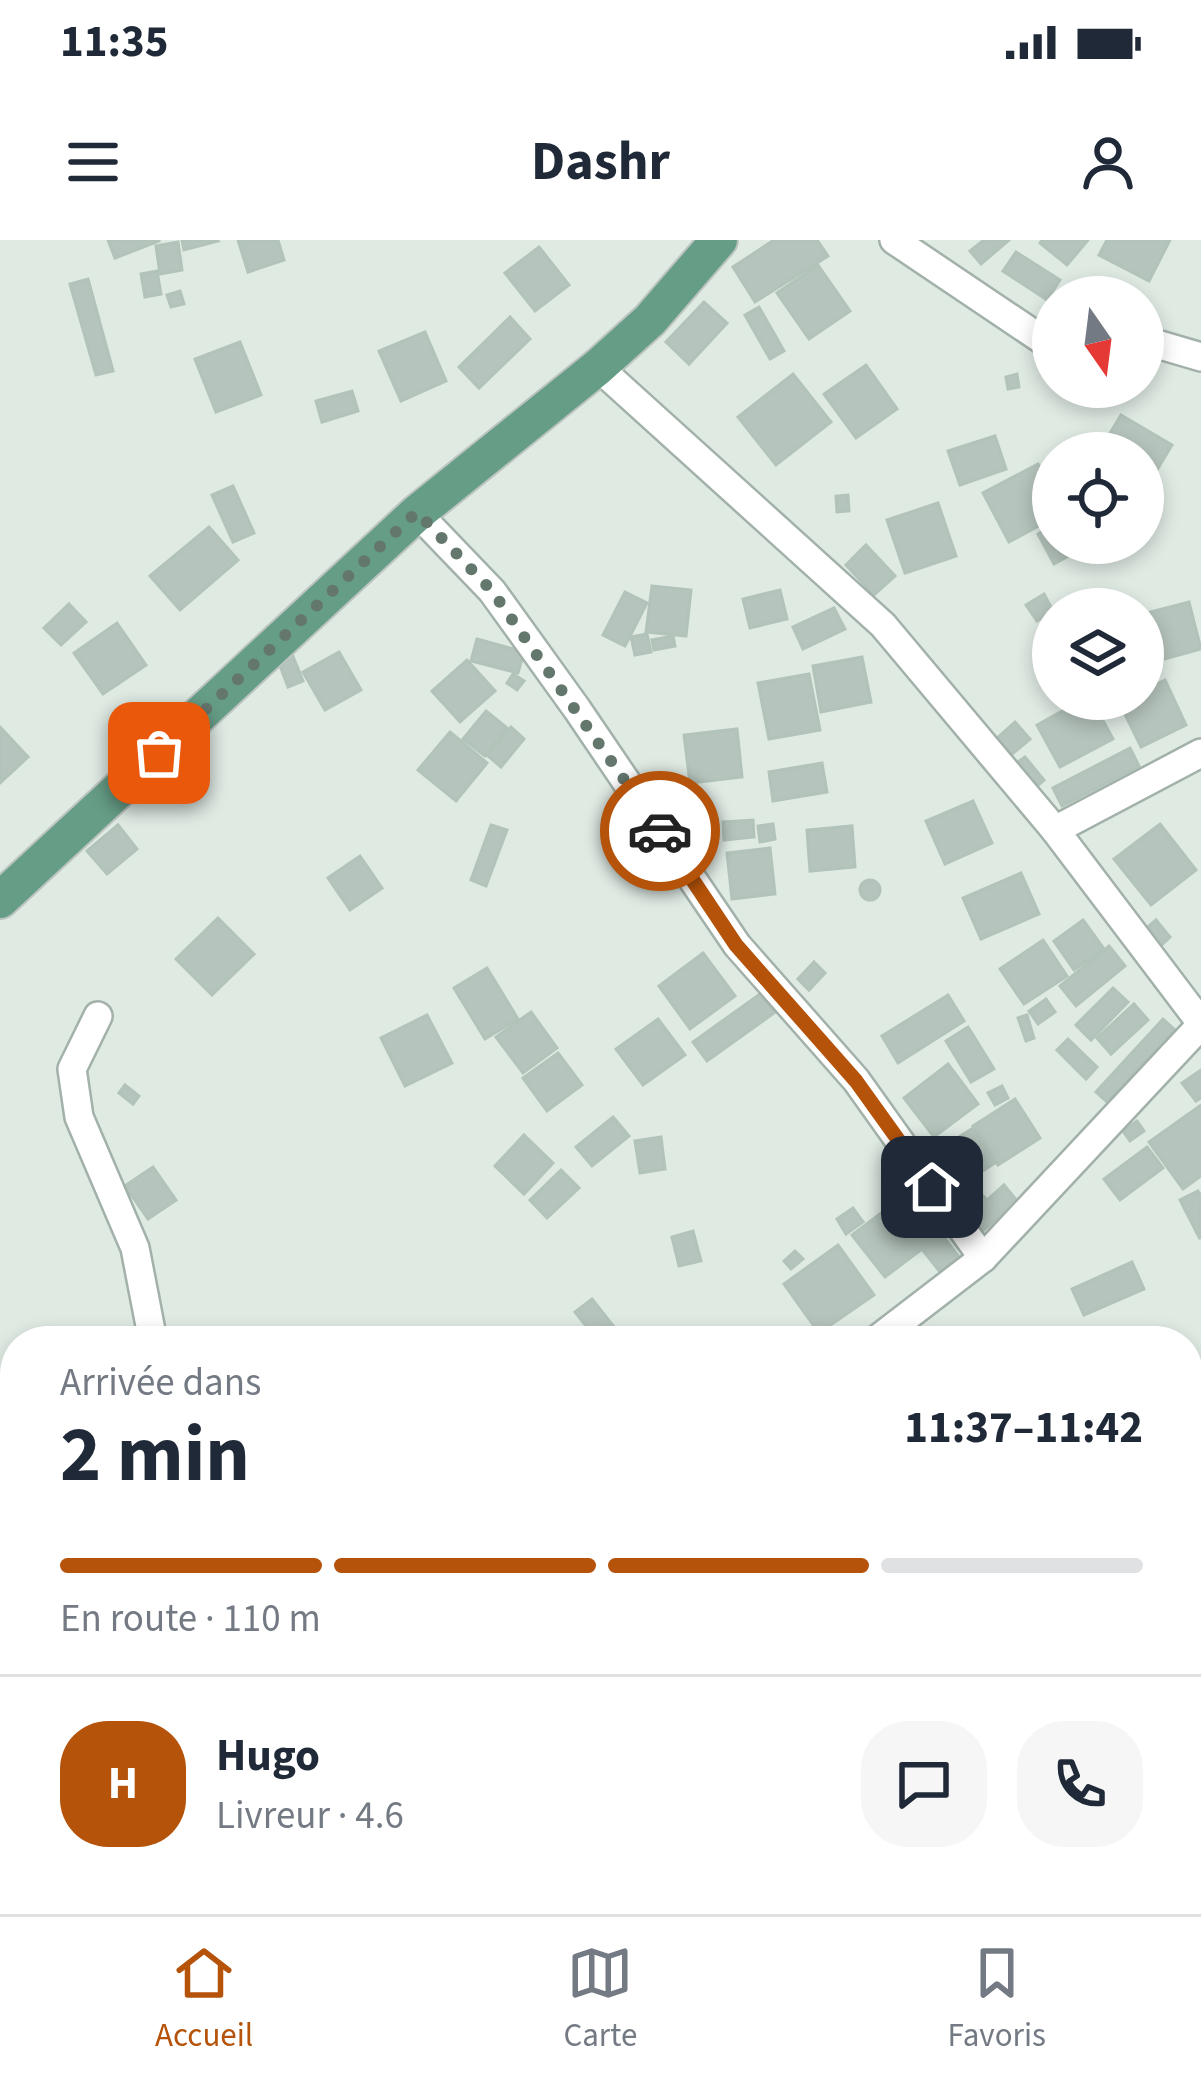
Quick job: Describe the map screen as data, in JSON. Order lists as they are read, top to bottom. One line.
{"north":"bottom","page":{"status":"11:35","header":"Dashr","heading":["2 min","Arrivée dans","11:37–11:42"],"panel":["Hugo","Livreur · 4.6"],"bar":"En route · 110 m","round":"H","tabs":["Accueil","Carte","Favoris"]}}
